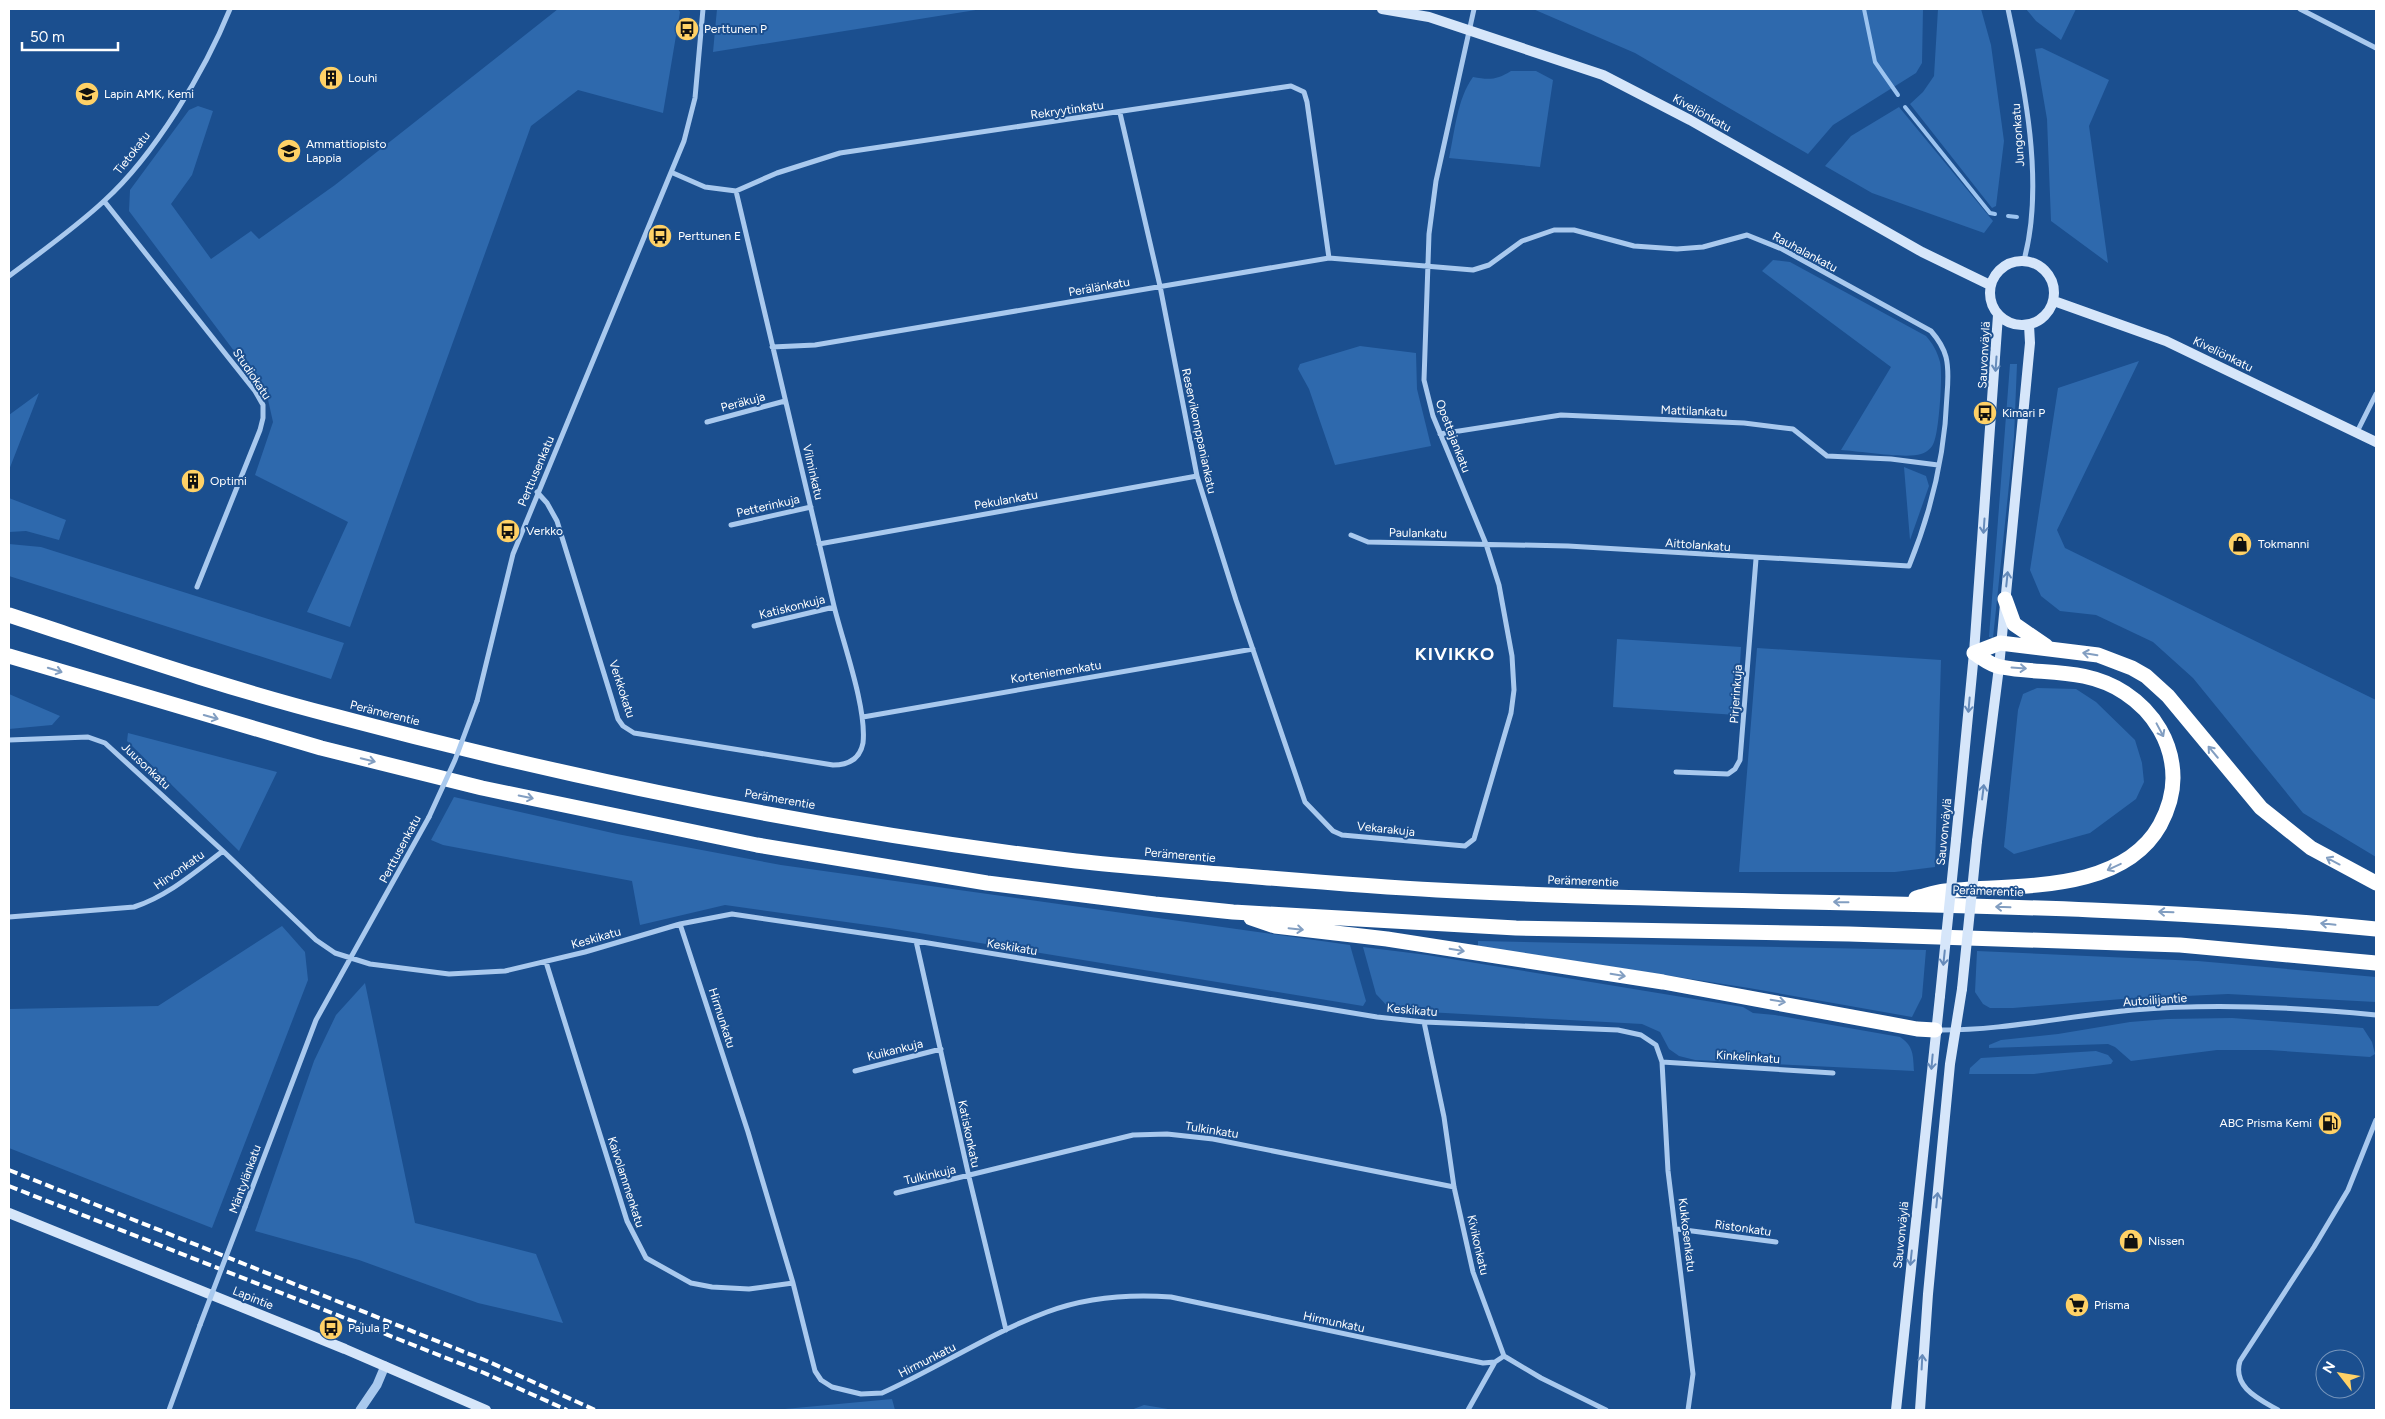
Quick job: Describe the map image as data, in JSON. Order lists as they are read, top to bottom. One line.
{"streets":{"highway":["Perämerentie"],"main road":["Kiveliönkatu","Sauvonväylä","Lapintie"],"street":["Rekryytinkatu","Jungonkatu","Tietokatu","Rauhalankatu","Perälänkatu","Studiokatu","Peräkuja","Mattilankatu","Reservikomppaniankatu","Opettajankatu","Perttusenkatu","Vilminkatu","Pekulankatu","Petterinkuja","Paulankatu","Aittolankatu","Katiskonkuja","Korteniemenkatu","Verkkokatu","Pirjerinkuja","Juusonkatu","Vekarakuja","Hirvonkatu","Keskikatu","Autoilijantie","Hirmunkatu","Kuikankuja","Kinkelinkatu","Tulkinkatu","Katiskonkatu","Tulkinkuja","Mäntylänkatu","Kaivolammenkatu","Ristonkatu","Kukkosenkatu","Kivikonkatu"]},"crossings":[["Rekryytinkatu","Perälänkatu"],["Rekryytinkatu","Reservikomppaniankatu"],["Rekryytinkatu","Vilminkatu"],["Kiveliönkatu","Jungonkatu"],["Kiveliönkatu","Sauvonväylä"],["Kiveliönkatu","Opettajankatu"],["Jungonkatu","Sauvonväylä"],["Tietokatu","Studiokatu"],["Rauhalankatu","Perälänkatu"],["Rauhalankatu","Mattilankatu"],["Rauhalankatu","Opettajankatu"],["Rauhalankatu","Aittolankatu"],["Perälänkatu","Reservikomppaniankatu"],["Perälänkatu","Opettajankatu"],["Perälänkatu","Vilminkatu"],["Sauvonväylä","Autoilijantie"],["Peräkuja","Vilminkatu"],["Mattilankatu","Opettajankatu"],["Reservikomppaniankatu","Pekulankatu"],["Reservikomppaniankatu","Korteniemenkatu"],["Reservikomppaniankatu","Vekarakuja"],["Opettajankatu","Paulankatu"],["Opettajankatu","Aittolankatu"],["Opettajankatu","Vekarakuja"],["Perttusenkatu","Verkkokatu"],["Perttusenkatu","Hirvonkatu"],["Perttusenkatu","Keskikatu"],["Perttusenkatu","Mäntylänkatu"],["Vilminkatu","Pekulankatu"],["Vilminkatu","Petterinkuja"],["Vilminkatu","Katiskonkuja"],["Vilminkatu","Korteniemenkatu"],["Vilminkatu","Verkkokatu"],["Paulankatu","Aittolankatu"],["Aittolankatu","Pirjerinkuja"],["Juusonkatu","Hirvonkatu"],["Hirvonkatu","Keskikatu"],["Hirvonkatu","Mäntylänkatu"],["Keskikatu","Hirmunkatu"],["Keskikatu","Kinkelinkatu"],["Keskikatu","Katiskonkatu"],["Keskikatu","Mäntylänkatu"],["Keskikatu","Kaivolammenkatu"],["Keskikatu","Kukkosenkatu"],["Keskikatu","Kivikonkatu"],["Hirmunkatu","Katiskonkatu"],["Hirmunkatu","Kaivolammenkatu"],["Kuikankuja","Katiskonkatu"],["Kinkelinkatu","Kukkosenkatu"],["Tulkinkatu","Katiskonkatu"],["Tulkinkatu","Tulkinkuja"],["Tulkinkatu","Kivikonkatu"],["Katiskonkatu","Tulkinkuja"],["Ristonkatu","Kukkosenkatu"]],"districts":["KIVIKKO"],"places":{"bus stop":["Perttunen P","Perttunen E","Kimari P","Verkko","Pajula P"],"building":["Louhi","Optimi"],"school or university":["Lapin AMK, Kemi","Ammattiopisto Lappia"],"shop":["Tokmanni","Nissen"],"fuel station":["ABC Prisma Kemi"],"supermarket":["Prisma"]},"scale_bar":"50 m","north":"top left"}
